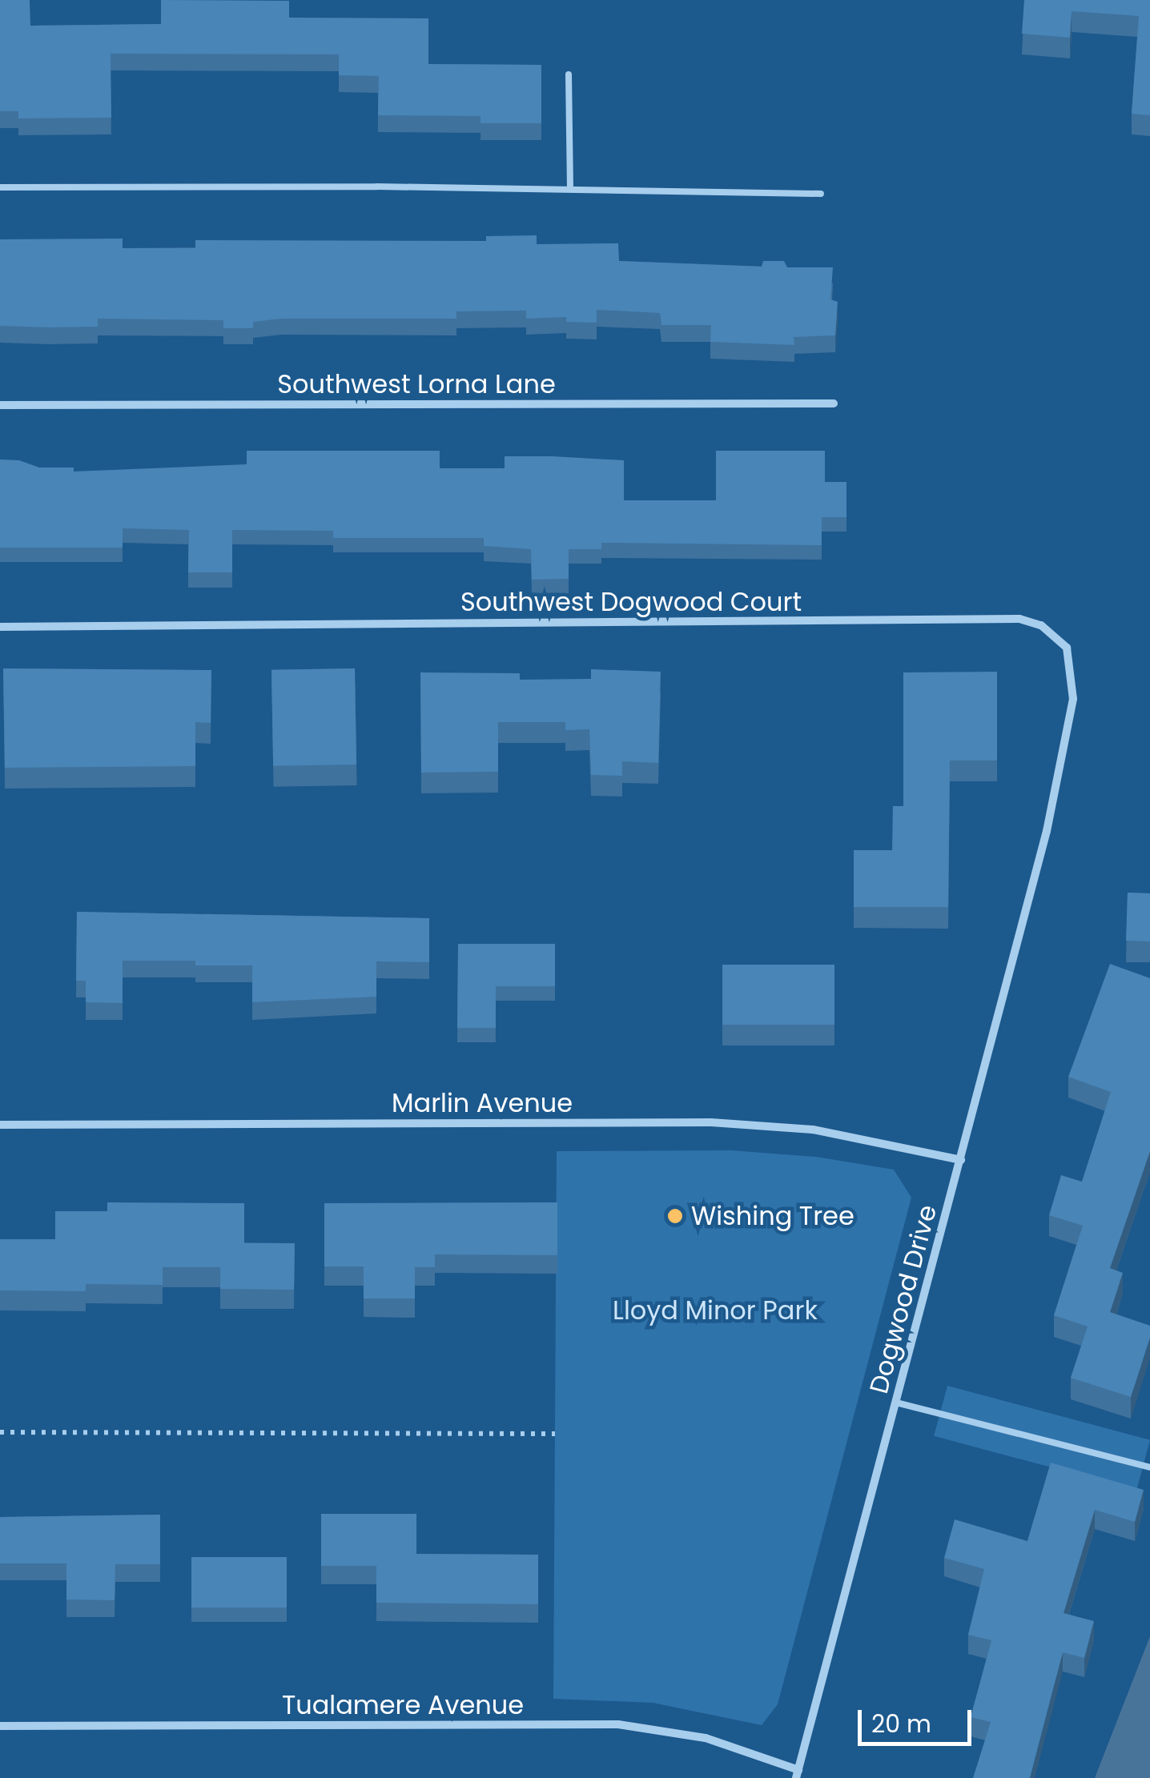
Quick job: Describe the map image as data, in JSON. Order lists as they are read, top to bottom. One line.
{"streets":{"street":["Southwest Lorna Lane","Southwest Dogwood Court","Marlin Avenue","Dogwood Drive","Tualamere Avenue"]},"crossings":[["Southwest Dogwood Court","Dogwood Drive"],["Marlin Avenue","Dogwood Drive"],["Dogwood Drive","Tualamere Avenue"]],"parks":["Lloyd Minor Park"],"places":["Wishing Tree"],"scale_bar":"20 m"}
